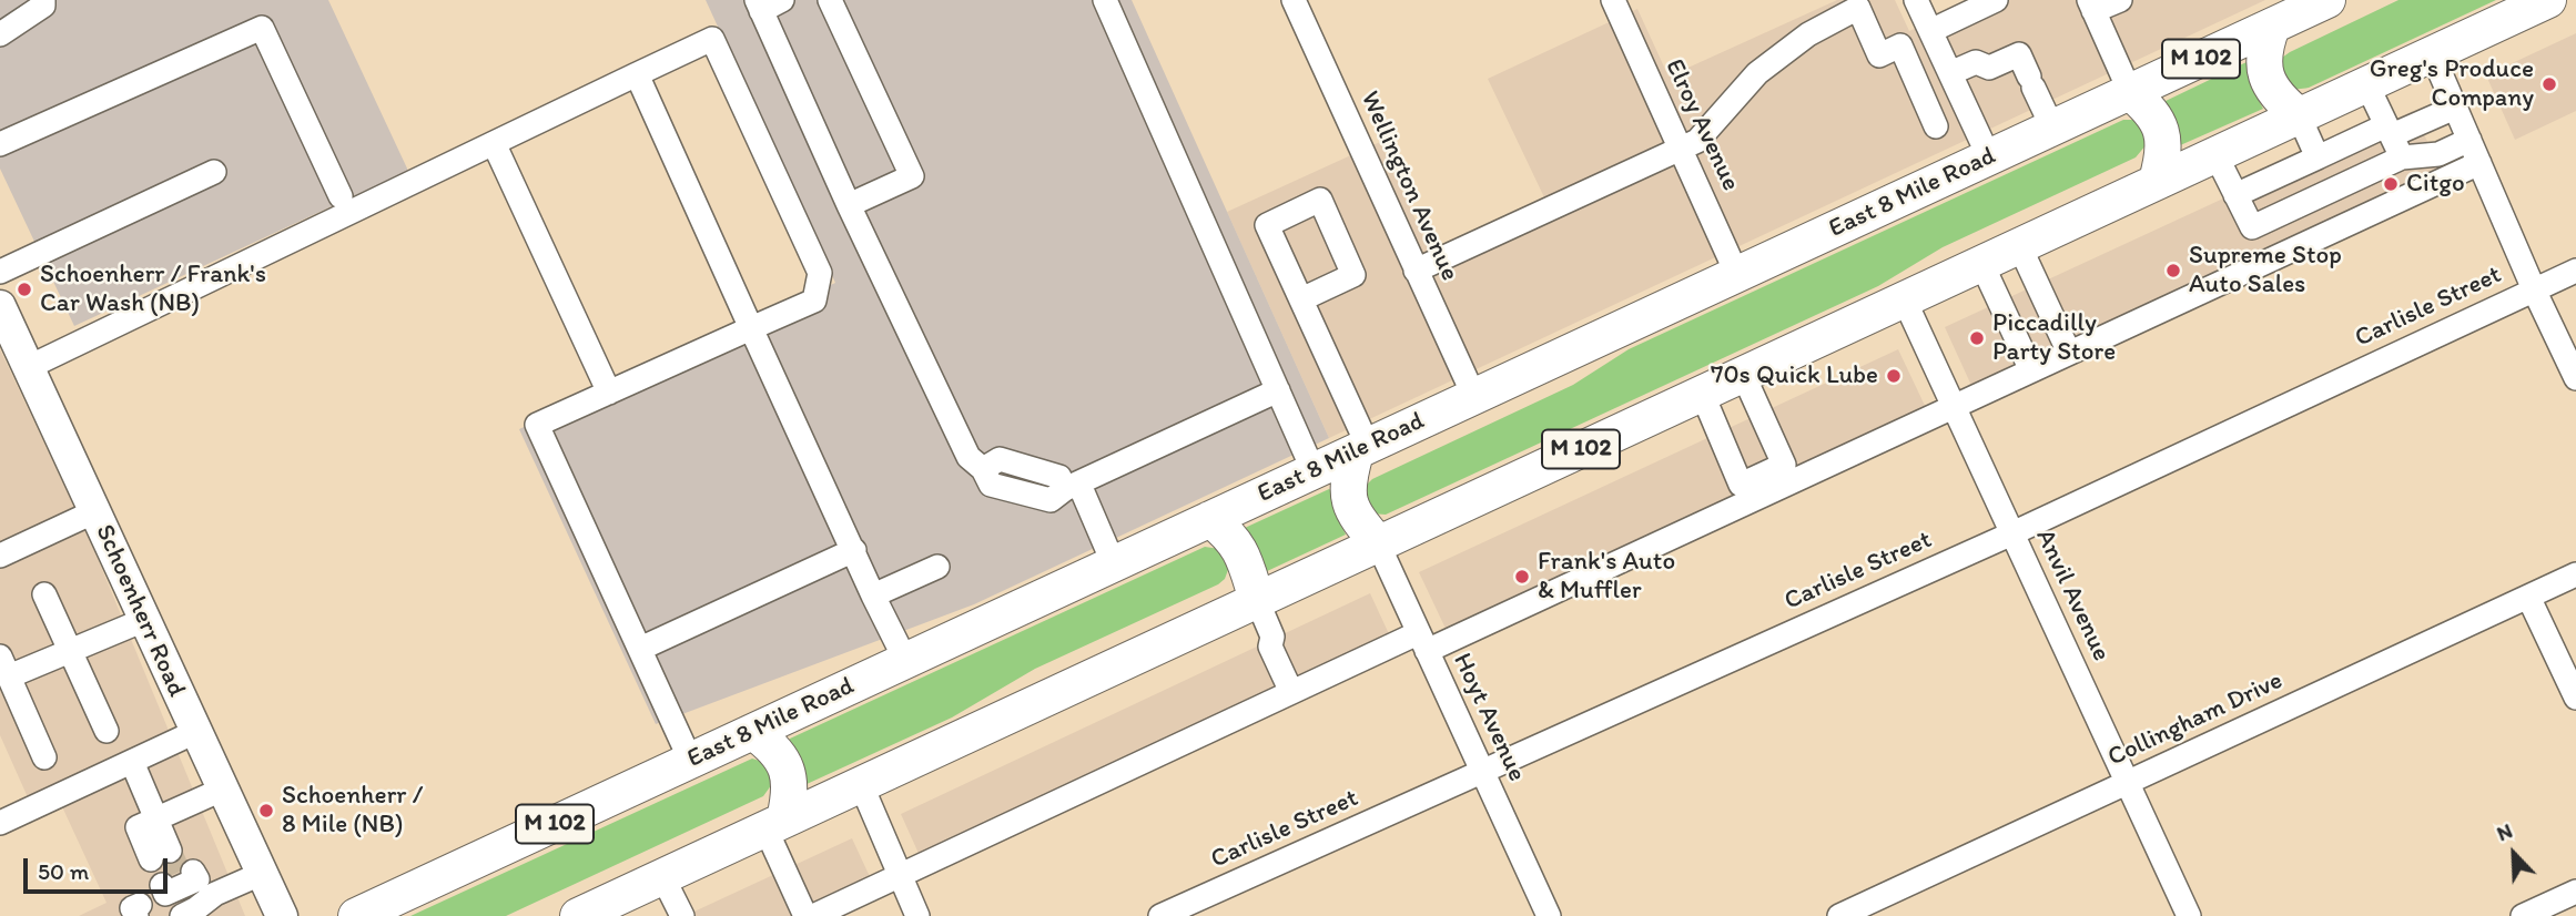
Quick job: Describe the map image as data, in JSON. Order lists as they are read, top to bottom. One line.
{"streets":{"highway":["M 102","East 8 Mile Road"],"main road":["Schoenherr Road"],"street":["Elroy Avenue","Wellington Avenue","Carlisle Street","Anvil Avenue","Hoyt Avenue","Collingham Drive"]},"crossings":[["M 102","Anvil Avenue"],["M 102","Hoyt Avenue"],["Elroy Avenue","East 8 Mile Road"],["Wellington Avenue","East 8 Mile Road"],["Carlisle Street","Anvil Avenue"],["Carlisle Street","Hoyt Avenue"],["Anvil Avenue","Collingham Drive"]],"places":["Greg's Produce Company","Citgo","Supreme Stop Auto Sales","Schoenherr / Frank's Car Wash (NB)","Piccadilly Party Store","70s Quick Lube","Frank's Auto & Muffler","Schoenherr / 8 Mile (NB)"],"scale_bar":"50 m","north":"top left"}
